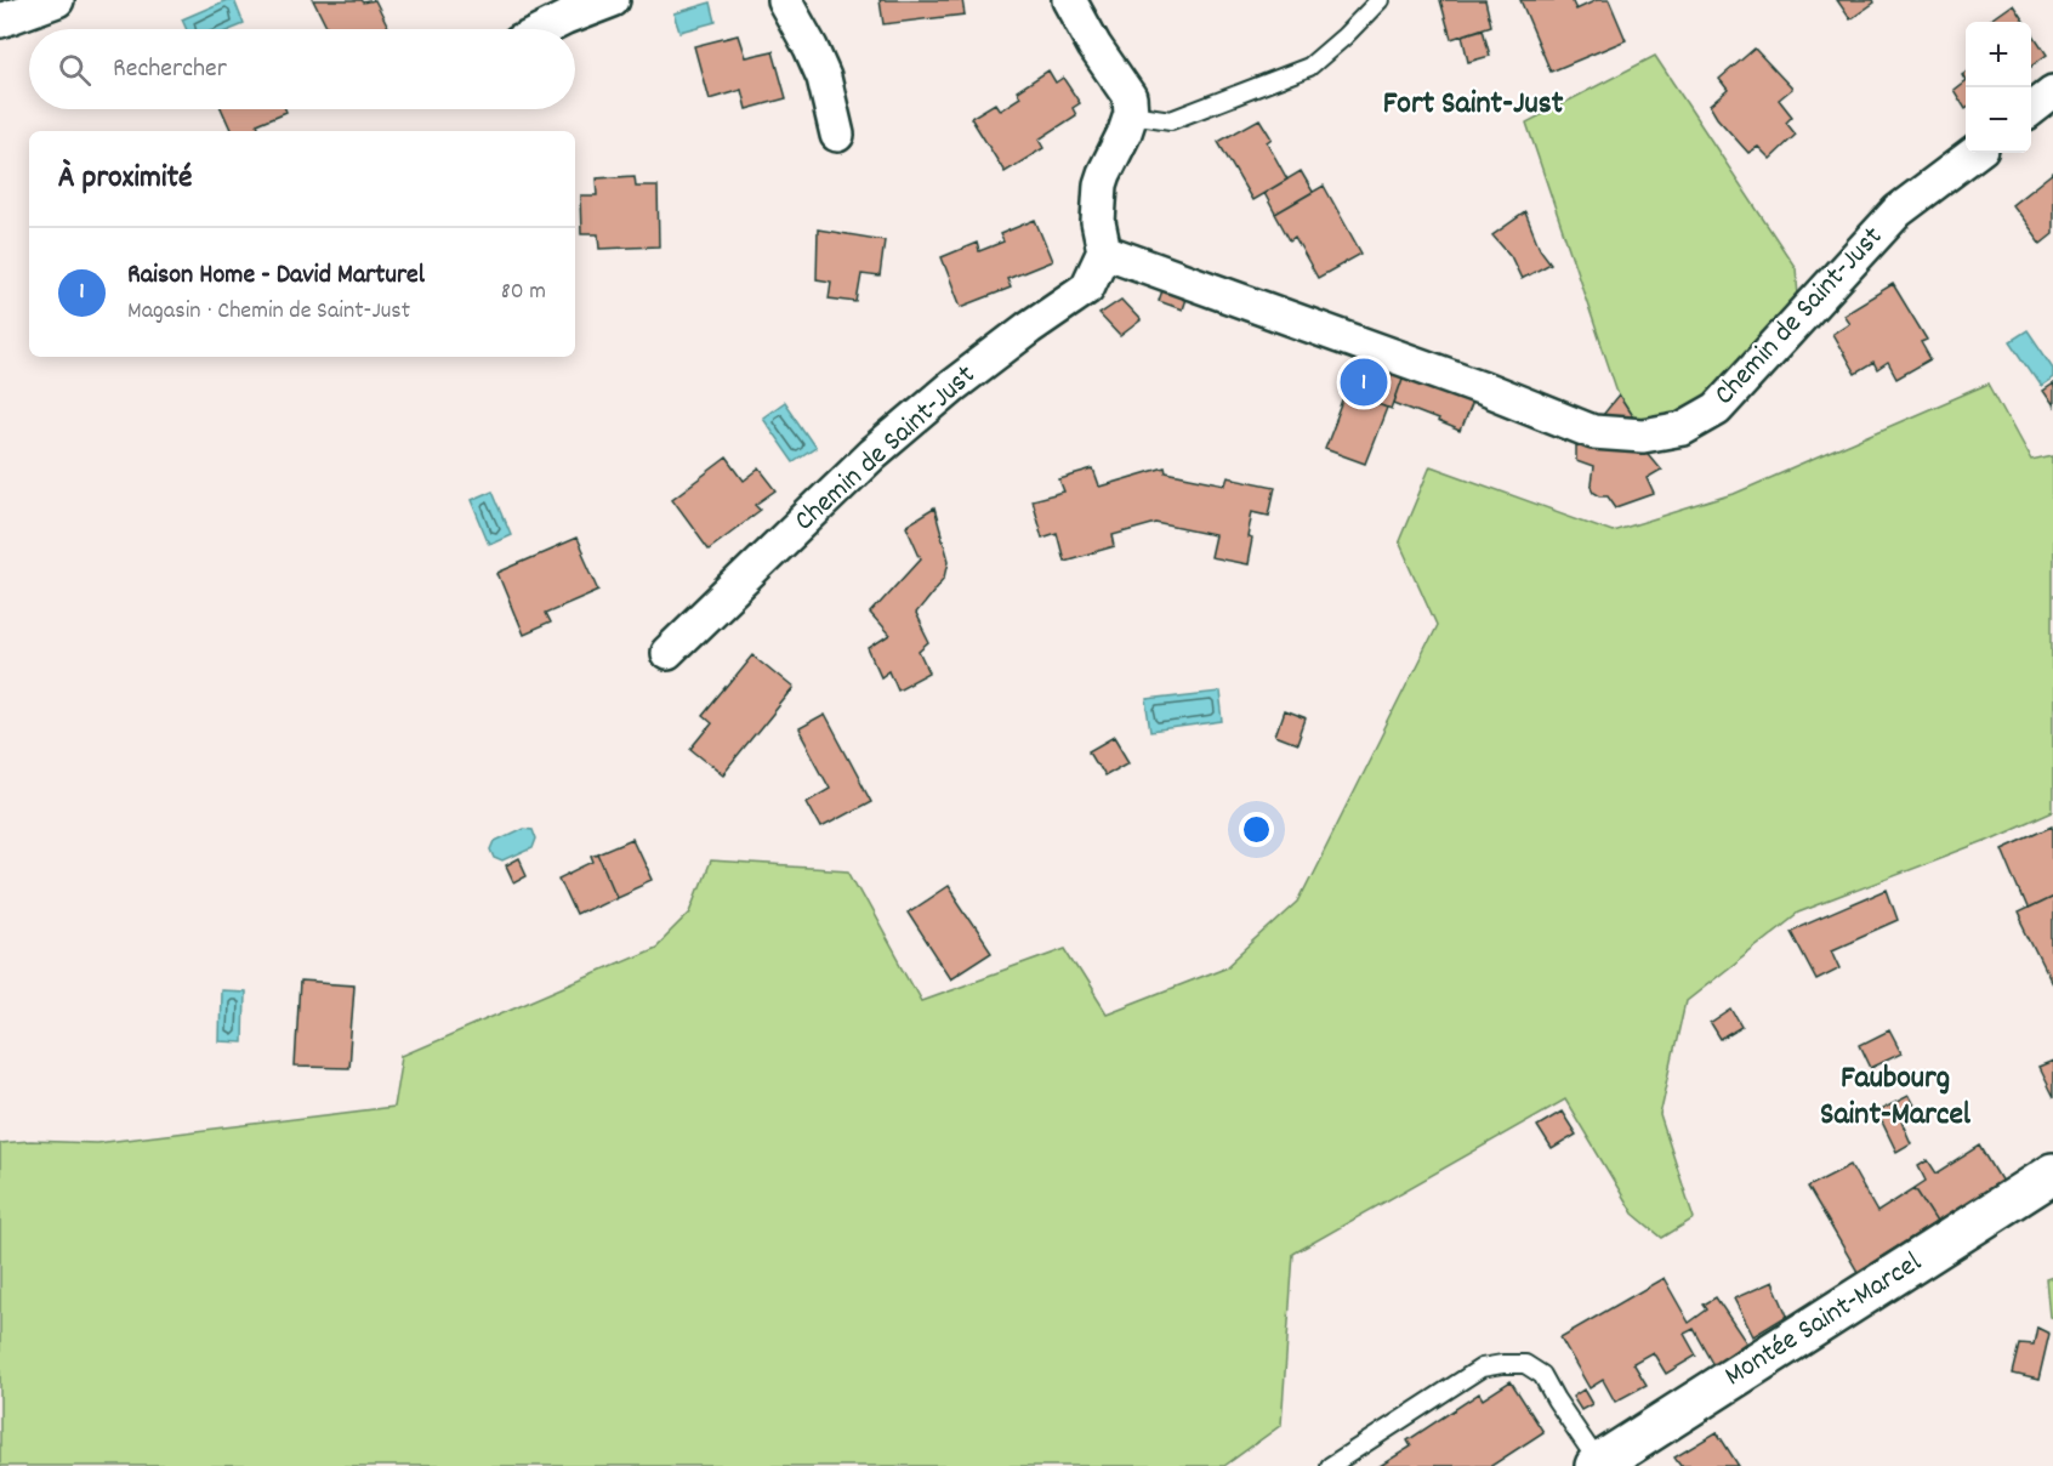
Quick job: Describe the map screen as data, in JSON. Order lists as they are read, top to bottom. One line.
{"streets":{"main road":["Montée Saint-Marcel"],"street":["Chemin de Saint-Just"]},"districts":["Fort Saint-Just","Faubourg Saint-Marcel"],"page":{"map_buttons":["+","−"],"search":"Rechercher","heading":"À proximité","list":[{"mark":"1","name":"Raison Home - David Marturel","note":"Magasin · Chemin de Saint-Just","value":"80 m"}],"pins":"1"}}
